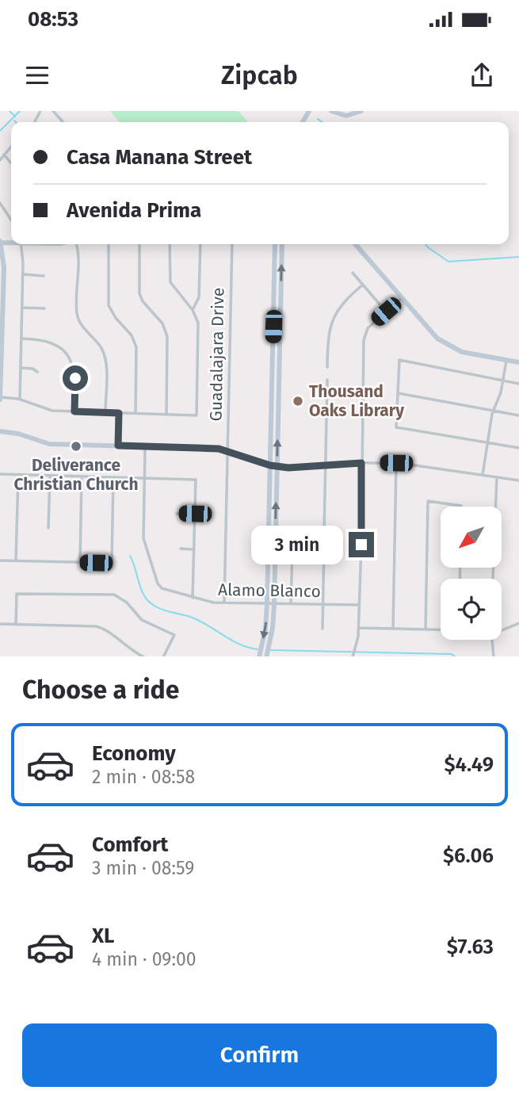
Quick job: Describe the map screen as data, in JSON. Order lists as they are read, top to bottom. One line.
{"streets":{"street":["Guadalajara Drive","Alamo Blanco"]},"crossings":[["Guadalajara Drive","Alamo Blanco"]],"places":["Thousand Oaks Library","Deliverance Christian Church"],"north":"bottom left","page":{"status":"08:53","header":"Zipcab","banner":["Casa Manana Street","Avenida Prima"],"bubble":"3 min","heading":"Choose a ride","list":[{"name":"Economy","note":"2 min · 08:58","value":"$4.49"},{"name":"Comfort","note":"3 min · 08:59","value":"$6.06"},{"name":"XL","note":"4 min · 09:00","value":"$7.63"}],"buttons":"Confirm"}}
